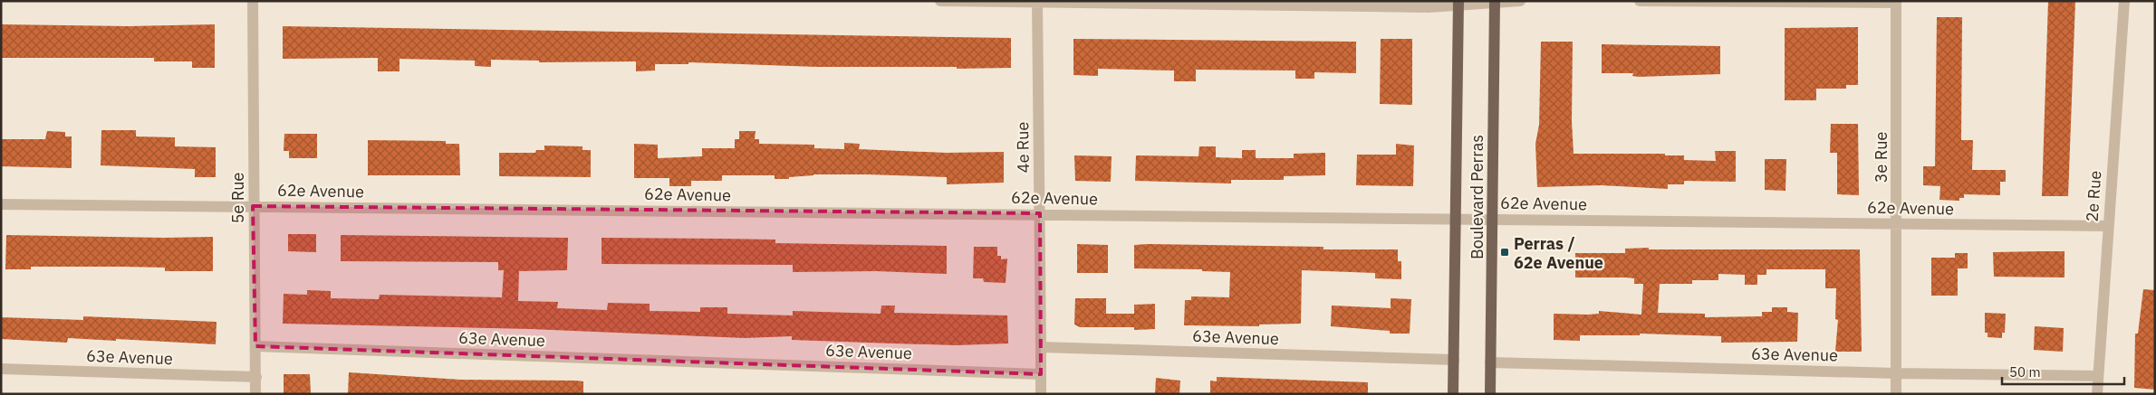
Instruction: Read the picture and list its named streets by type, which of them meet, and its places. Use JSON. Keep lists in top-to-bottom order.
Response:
{
  "streets": {
    "main road": ["Boulevard Perras"],
    "street": [
      "4e Rue",
      "3e Rue",
      "62e Avenue",
      "2e Rue",
      "5e Rue",
      "63e Avenue"
    ]
  },
  "crossings": [
    ["4e Rue", "62e Avenue"],
    ["4e Rue", "63e Avenue"],
    ["3e Rue", "62e Avenue"],
    ["3e Rue", "63e Avenue"],
    ["62e Avenue", "2e Rue"],
    ["62e Avenue", "Boulevard Perras"],
    ["62e Avenue", "5e Rue"],
    ["2e Rue", "63e Avenue"],
    ["Boulevard Perras", "63e Avenue"],
    ["5e Rue", "63e Avenue"]
  ],
  "places": {
    "transit": ["Perras / 62e Avenue"]
  },
  "scale_bar": "50 m"
}
